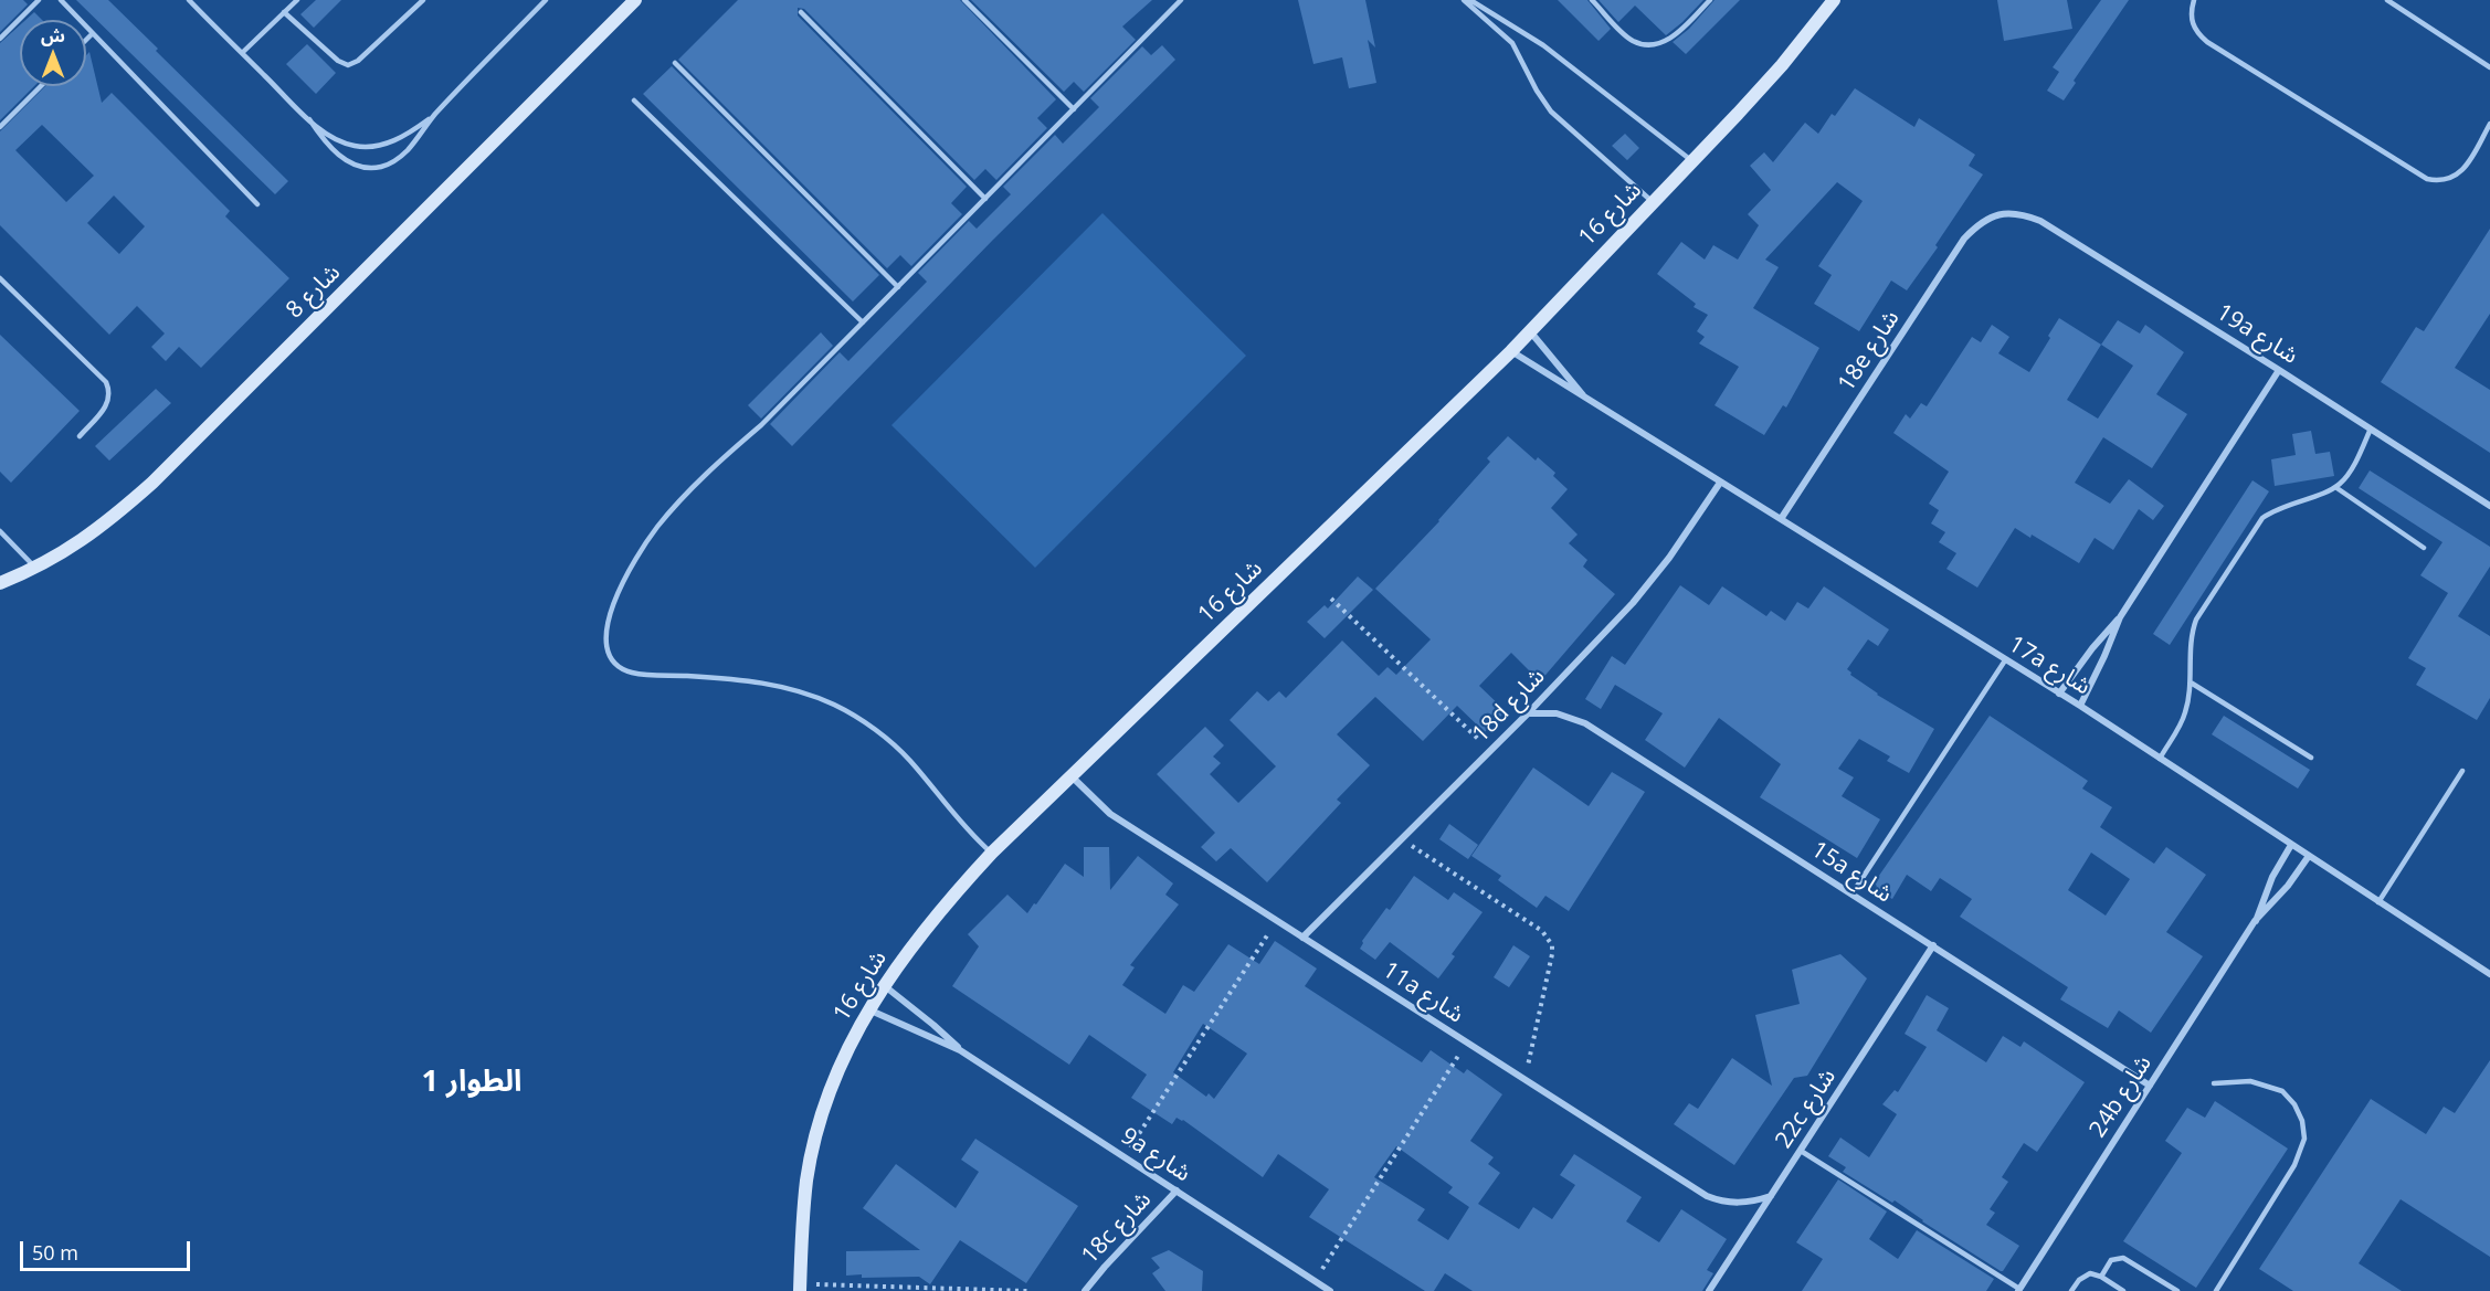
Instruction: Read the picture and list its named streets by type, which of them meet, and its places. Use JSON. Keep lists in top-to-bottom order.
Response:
{
  "streets": {
    "street": [
      "شارع 16",
      "شارع 8",
      "19a شارع",
      "18e شارع",
      "17a شارع",
      "18d شارع",
      "15a شارع",
      "11a شارع",
      "24b شارع",
      "22c شارع",
      "9a شارع",
      "18c شارع"
    ]
  },
  "crossings": [
    ["شارع 16", "17a شارع"],
    ["شارع 16", "11a شارع"],
    ["شارع 16", "9a شارع"],
    ["19a شارع", "18e شارع"],
    ["18e شارع", "17a شارع"],
    ["17a شارع", "18d شارع"],
    ["17a شارع", "24b شارع"],
    ["18d شارع", "15a شارع"],
    ["18d شارع", "11a شارع"],
    ["15a شارع", "24b شارع"],
    ["15a شارع", "22c شارع"],
    ["11a شارع", "22c شارع"],
    ["9a شارع", "18c شارع"]
  ],
  "districts": ["الطوار 1"],
  "scale_bar": "50 m",
  "north": "top"
}
